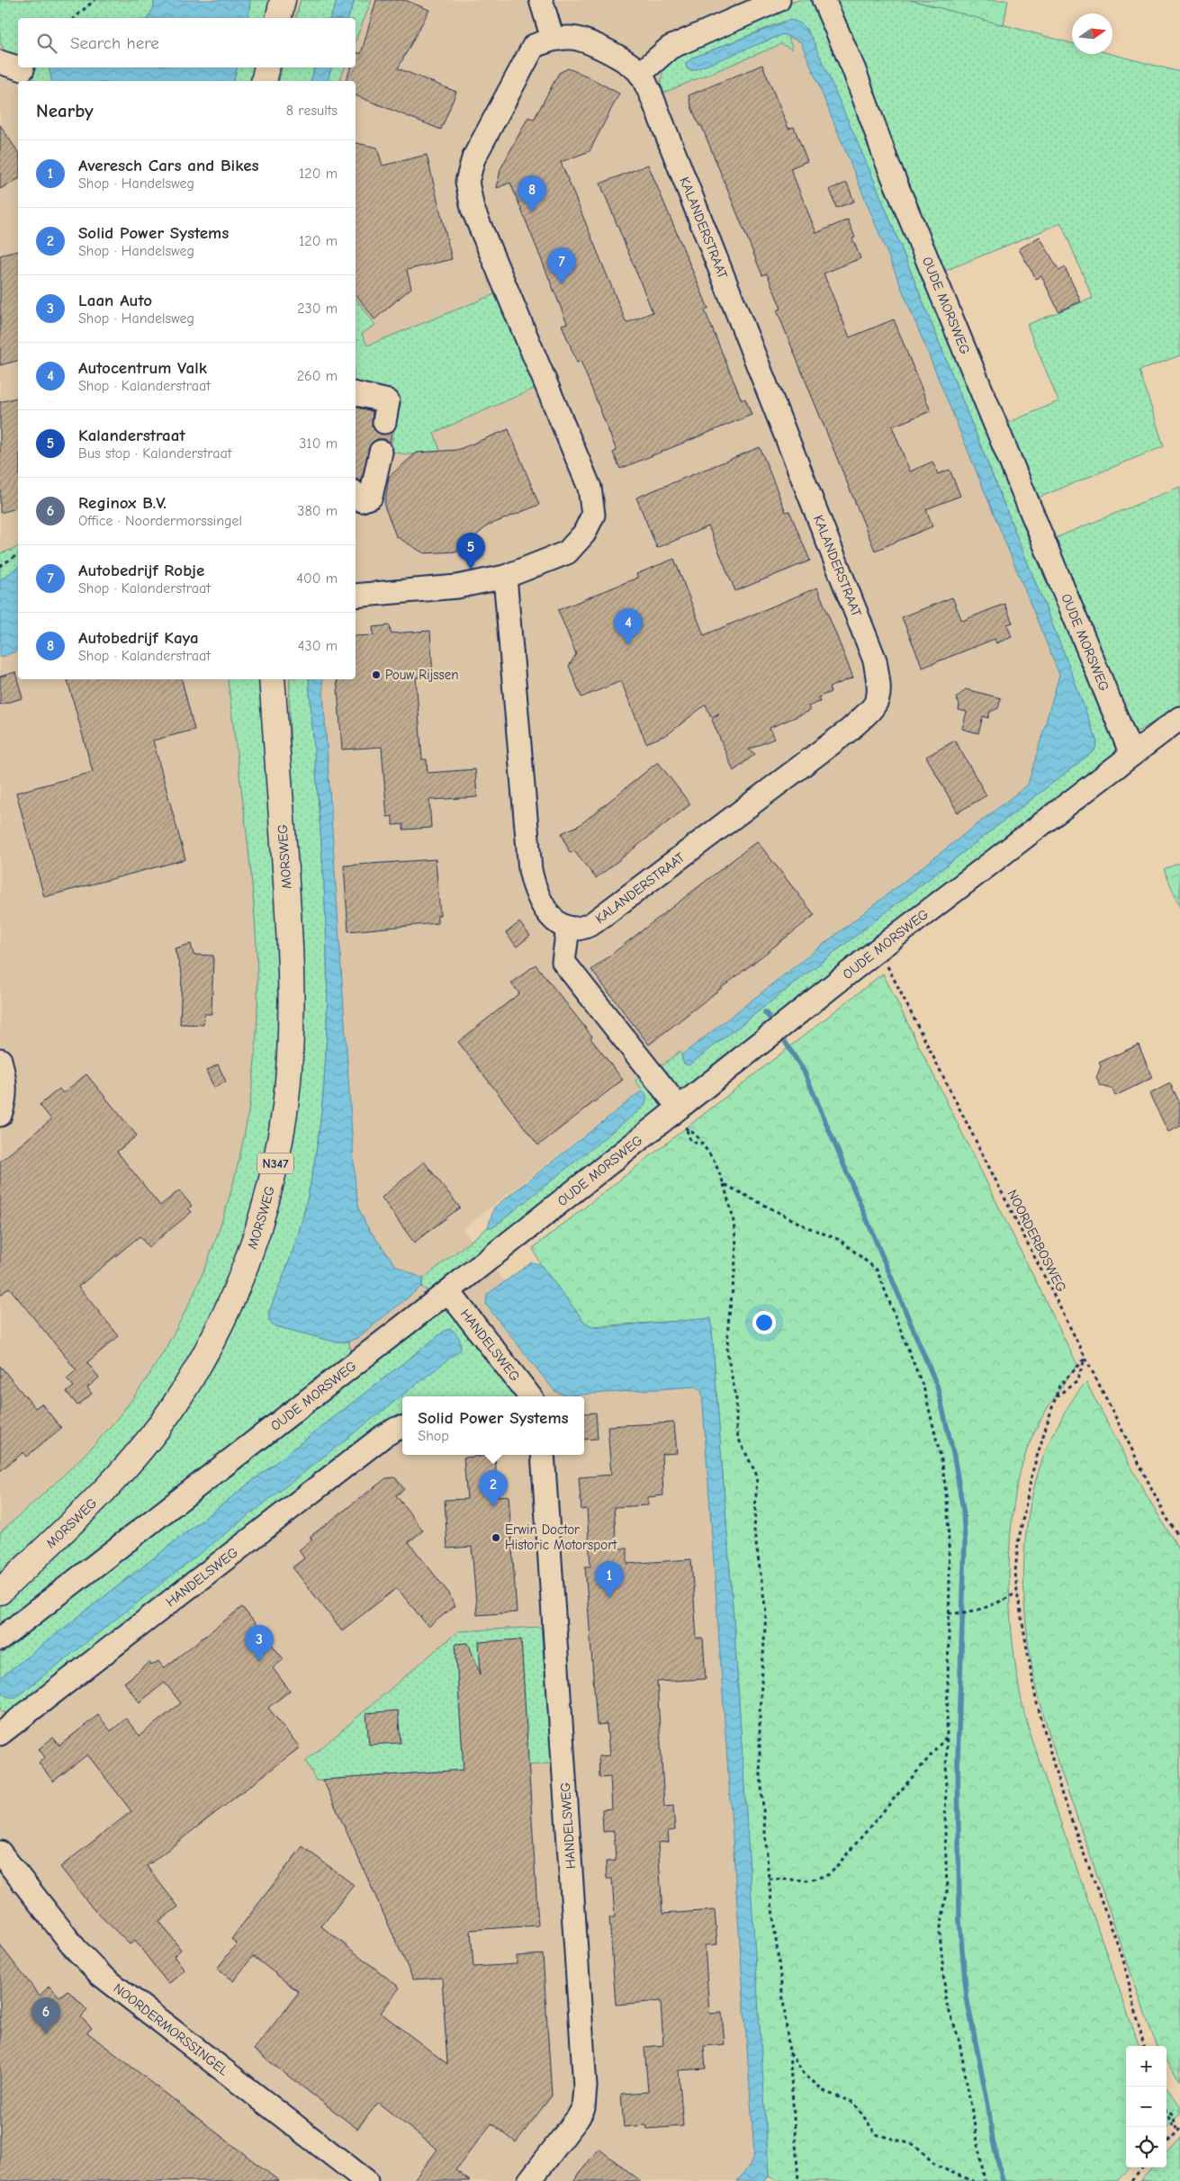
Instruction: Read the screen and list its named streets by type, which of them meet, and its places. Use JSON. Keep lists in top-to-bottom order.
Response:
{
  "streets": {
    "main road": ["MORSWEG", "N347"],
    "street": [
      "KALANDERSTRAAT",
      "OUDE MORSWEG",
      "HANDELSWEG",
      "NOORDERMORSSINGEL"
    ],
    "path": ["NOORDERBOSWEG"]
  },
  "crossings": [
    ["OUDE MORSWEG", "NOORDERBOSWEG"],
    ["OUDE MORSWEG", "HANDELSWEG"]
  ],
  "places": ["Pouw Rijssen", "Erwin Doctor Historic Motorsport"],
  "north": "right",
  "page": {
    "search": "Search here",
    "heading": ["Nearby", "8 results"],
    "list": [
      {
        "mark": "1",
        "name": "Averesch Cars and Bikes",
        "note": "Shop · Handelsweg",
        "value": "120 m"
      },
      {
        "mark": "2",
        "name": "Solid Power Systems",
        "note": "Shop · Handelsweg",
        "value": "120 m"
      },
      {
        "mark": "3",
        "name": "Laan Auto",
        "note": "Shop · Handelsweg",
        "value": "230 m"
      },
      {
        "mark": "4",
        "name": "Autocentrum Valk",
        "note": "Shop · Kalanderstraat",
        "value": "260 m"
      },
      {
        "mark": "5",
        "name": "Kalanderstraat",
        "note": "Bus stop · Kalanderstraat",
        "value": "310 m"
      },
      {
        "mark": "6",
        "name": "Reginox B.V.",
        "note": "Office · Noordermorssingel",
        "value": "380 m"
      },
      {
        "mark": "7",
        "name": "Autobedrijf Robje",
        "note": "Shop · Kalanderstraat",
        "value": "400 m"
      },
      {
        "mark": "8",
        "name": "Autobedrijf Kaya",
        "note": "Shop · Kalanderstraat",
        "value": "430 m"
      }
    ],
    "pins": [
      "8",
      "7",
      "5",
      "4",
      "2",
      "1",
      "3",
      "6"
    ],
    "popup": ["Solid Power Systems", "Shop"],
    "map_buttons": ["+", "−"]
  }
}
